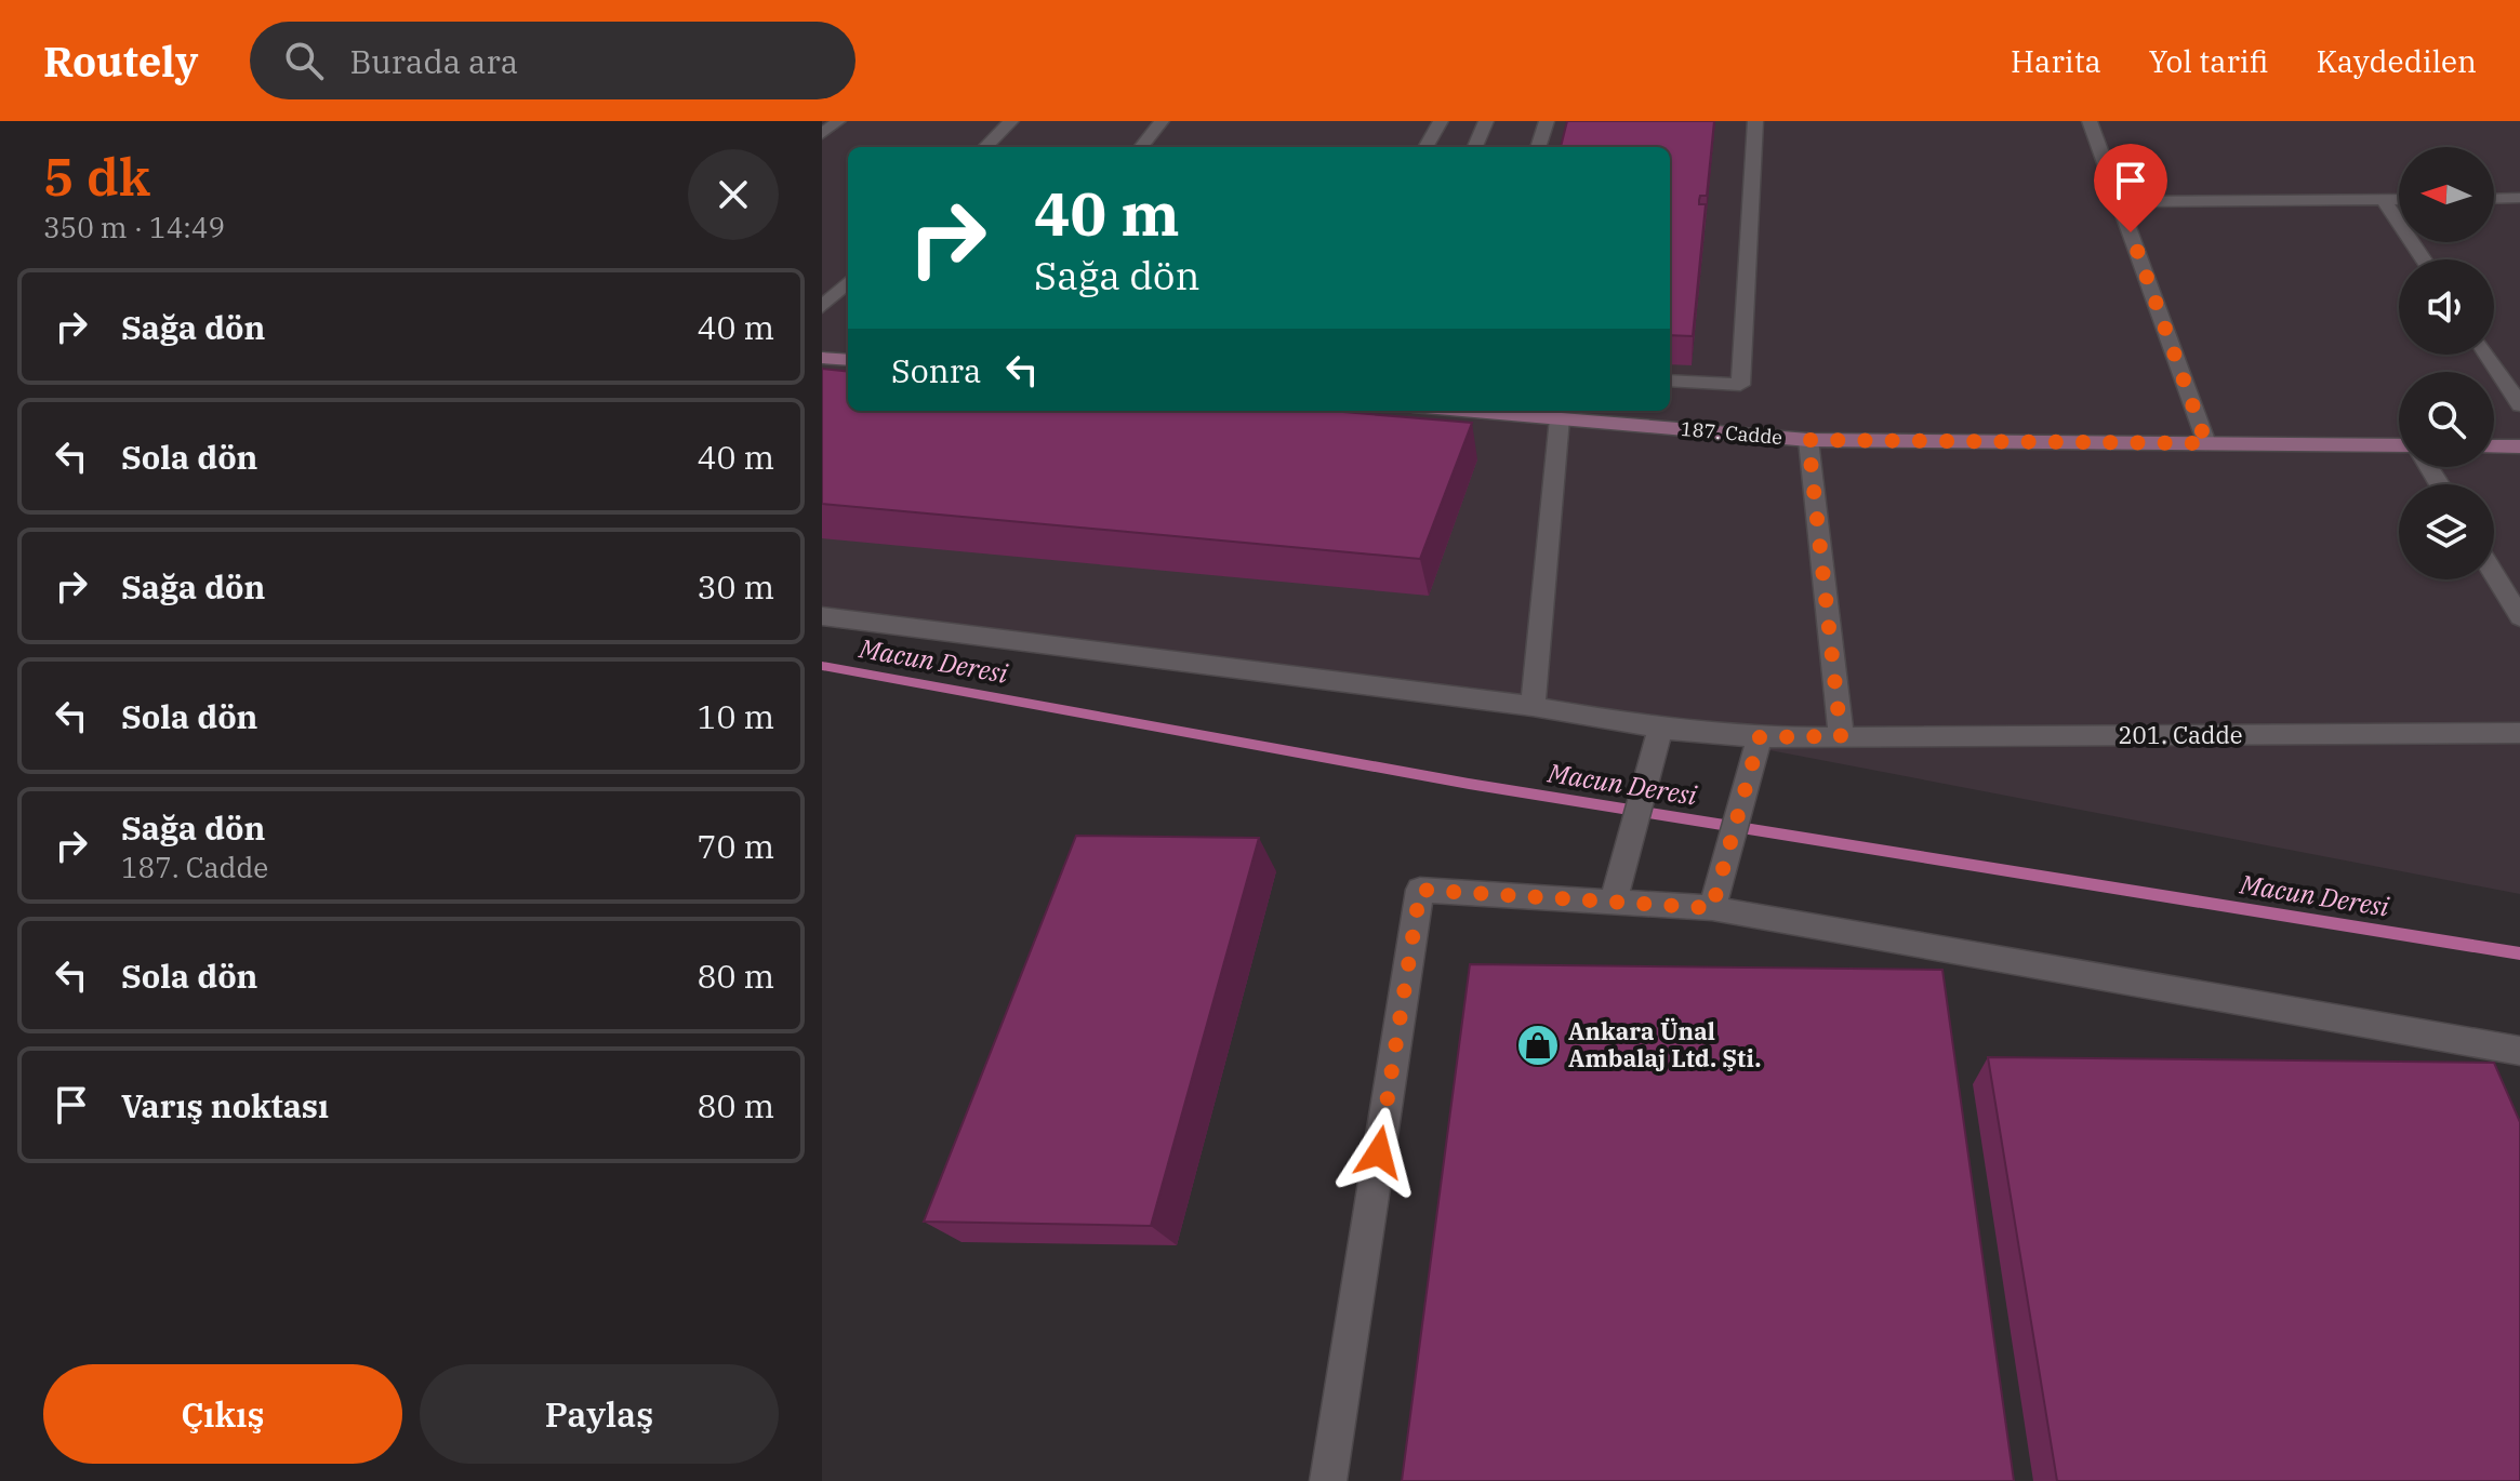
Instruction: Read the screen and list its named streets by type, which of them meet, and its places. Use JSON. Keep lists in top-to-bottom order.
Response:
{
  "streets": {
    "main road": ["187. Cadde"],
    "street": ["201. Cadde"]
  },
  "water": ["Macun Deresi"],
  "places": {
    "shop": ["Ankara Ünal Ambalaj Ltd. Şti."]
  },
  "north": "left",
  "page": {
    "header": "Routely",
    "search": "Burada ara",
    "nav": ["Harita", "Yol tarifi", "Kaydedilen"],
    "heading": ["5 dk", "350 m · 14:49"],
    "turn": ["40 m", "Sağa dön"],
    "list": [
      {
        "name": "Sağa dön",
        "value": "40 m"
      },
      {
        "name": "Sola dön",
        "value": "40 m"
      },
      {
        "name": "Sağa dön",
        "value": "30 m"
      },
      {
        "name": "Sola dön",
        "value": "10 m"
      },
      {
        "name": "Sağa dön",
        "note": "187. Cadde",
        "value": "70 m"
      },
      {
        "name": "Sola dön",
        "value": "80 m"
      },
      {
        "name": "Varış noktası",
        "value": "80 m"
      }
    ],
    "then": "Sonra",
    "buttons": ["Çıkış", "Paylaş"]
  }
}
